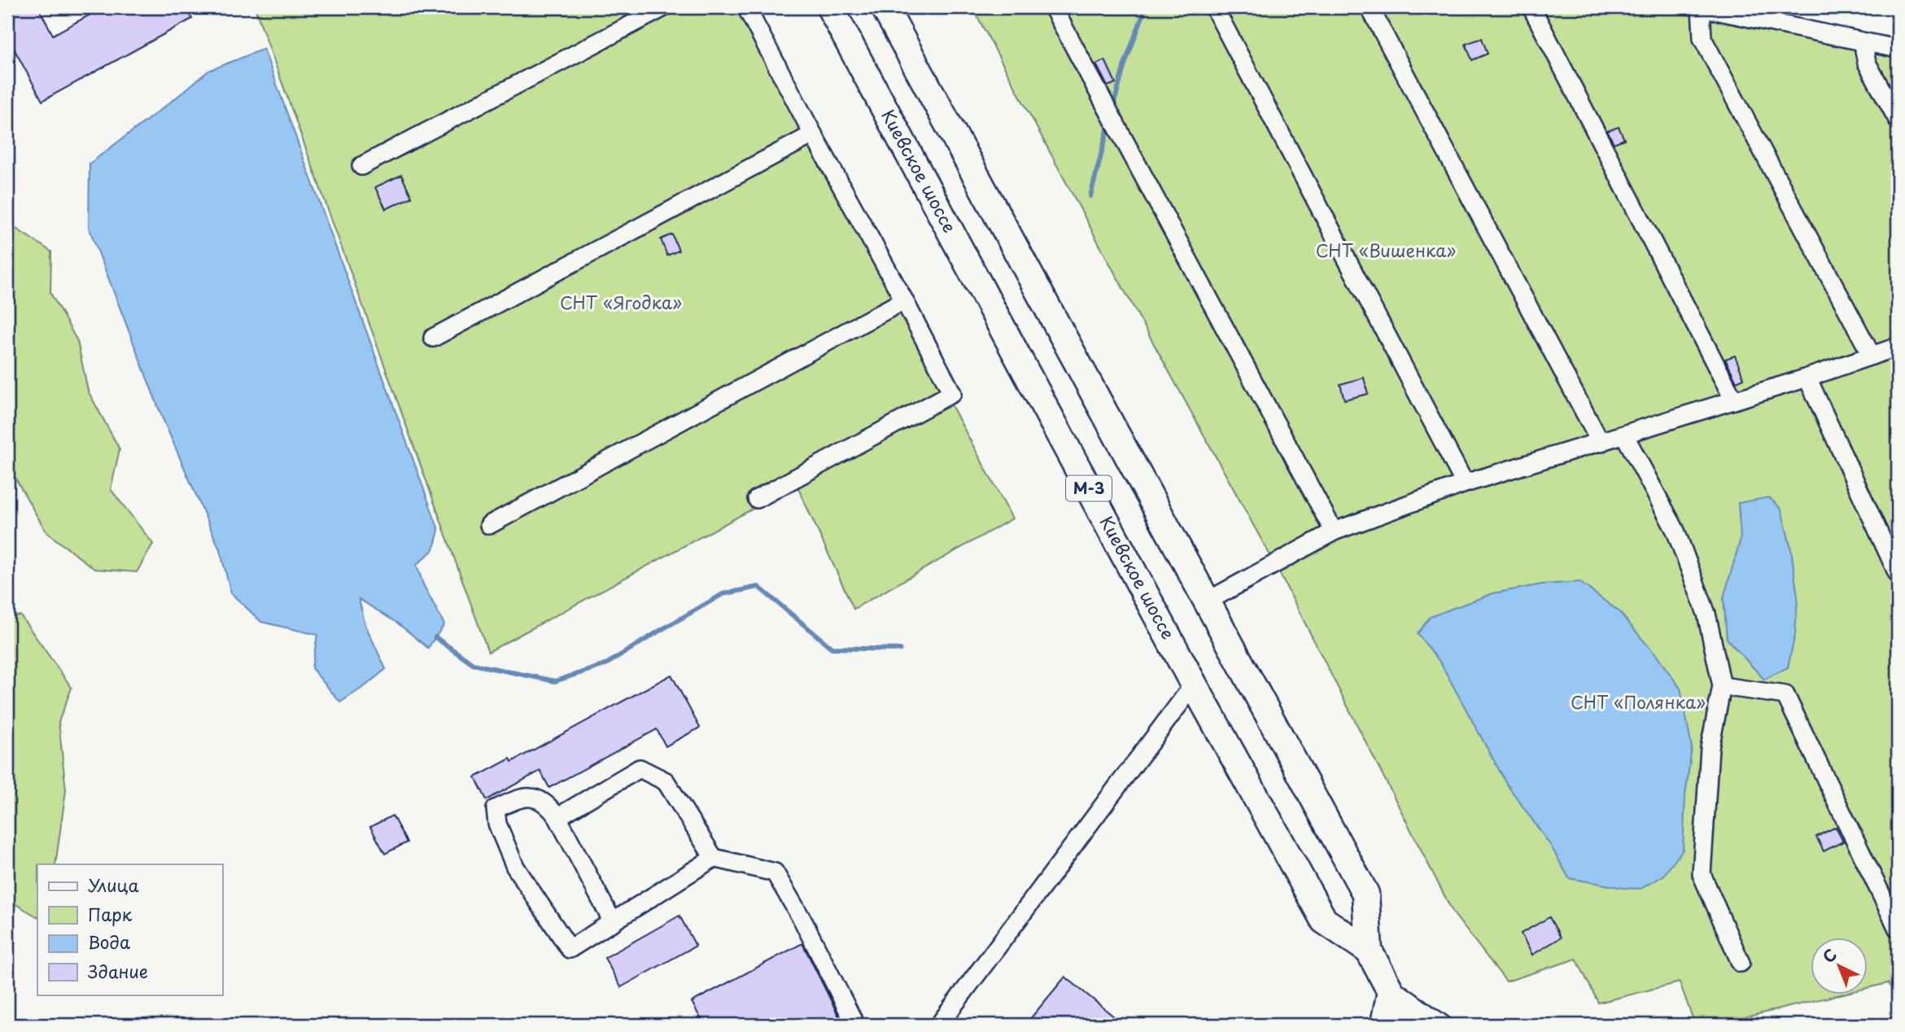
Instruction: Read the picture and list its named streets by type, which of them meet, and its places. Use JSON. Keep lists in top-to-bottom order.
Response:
{
  "streets": {
    "highway": ["Киевское шоссе", "М-3"]
  },
  "parks": ["СНТ «Вишенка»", "СНТ «Ягодка»", "СНТ «Полянка»"],
  "legend": [
    "Улица",
    "Парк",
    "Вода",
    "Здание"
  ],
  "north": "top left"
}
